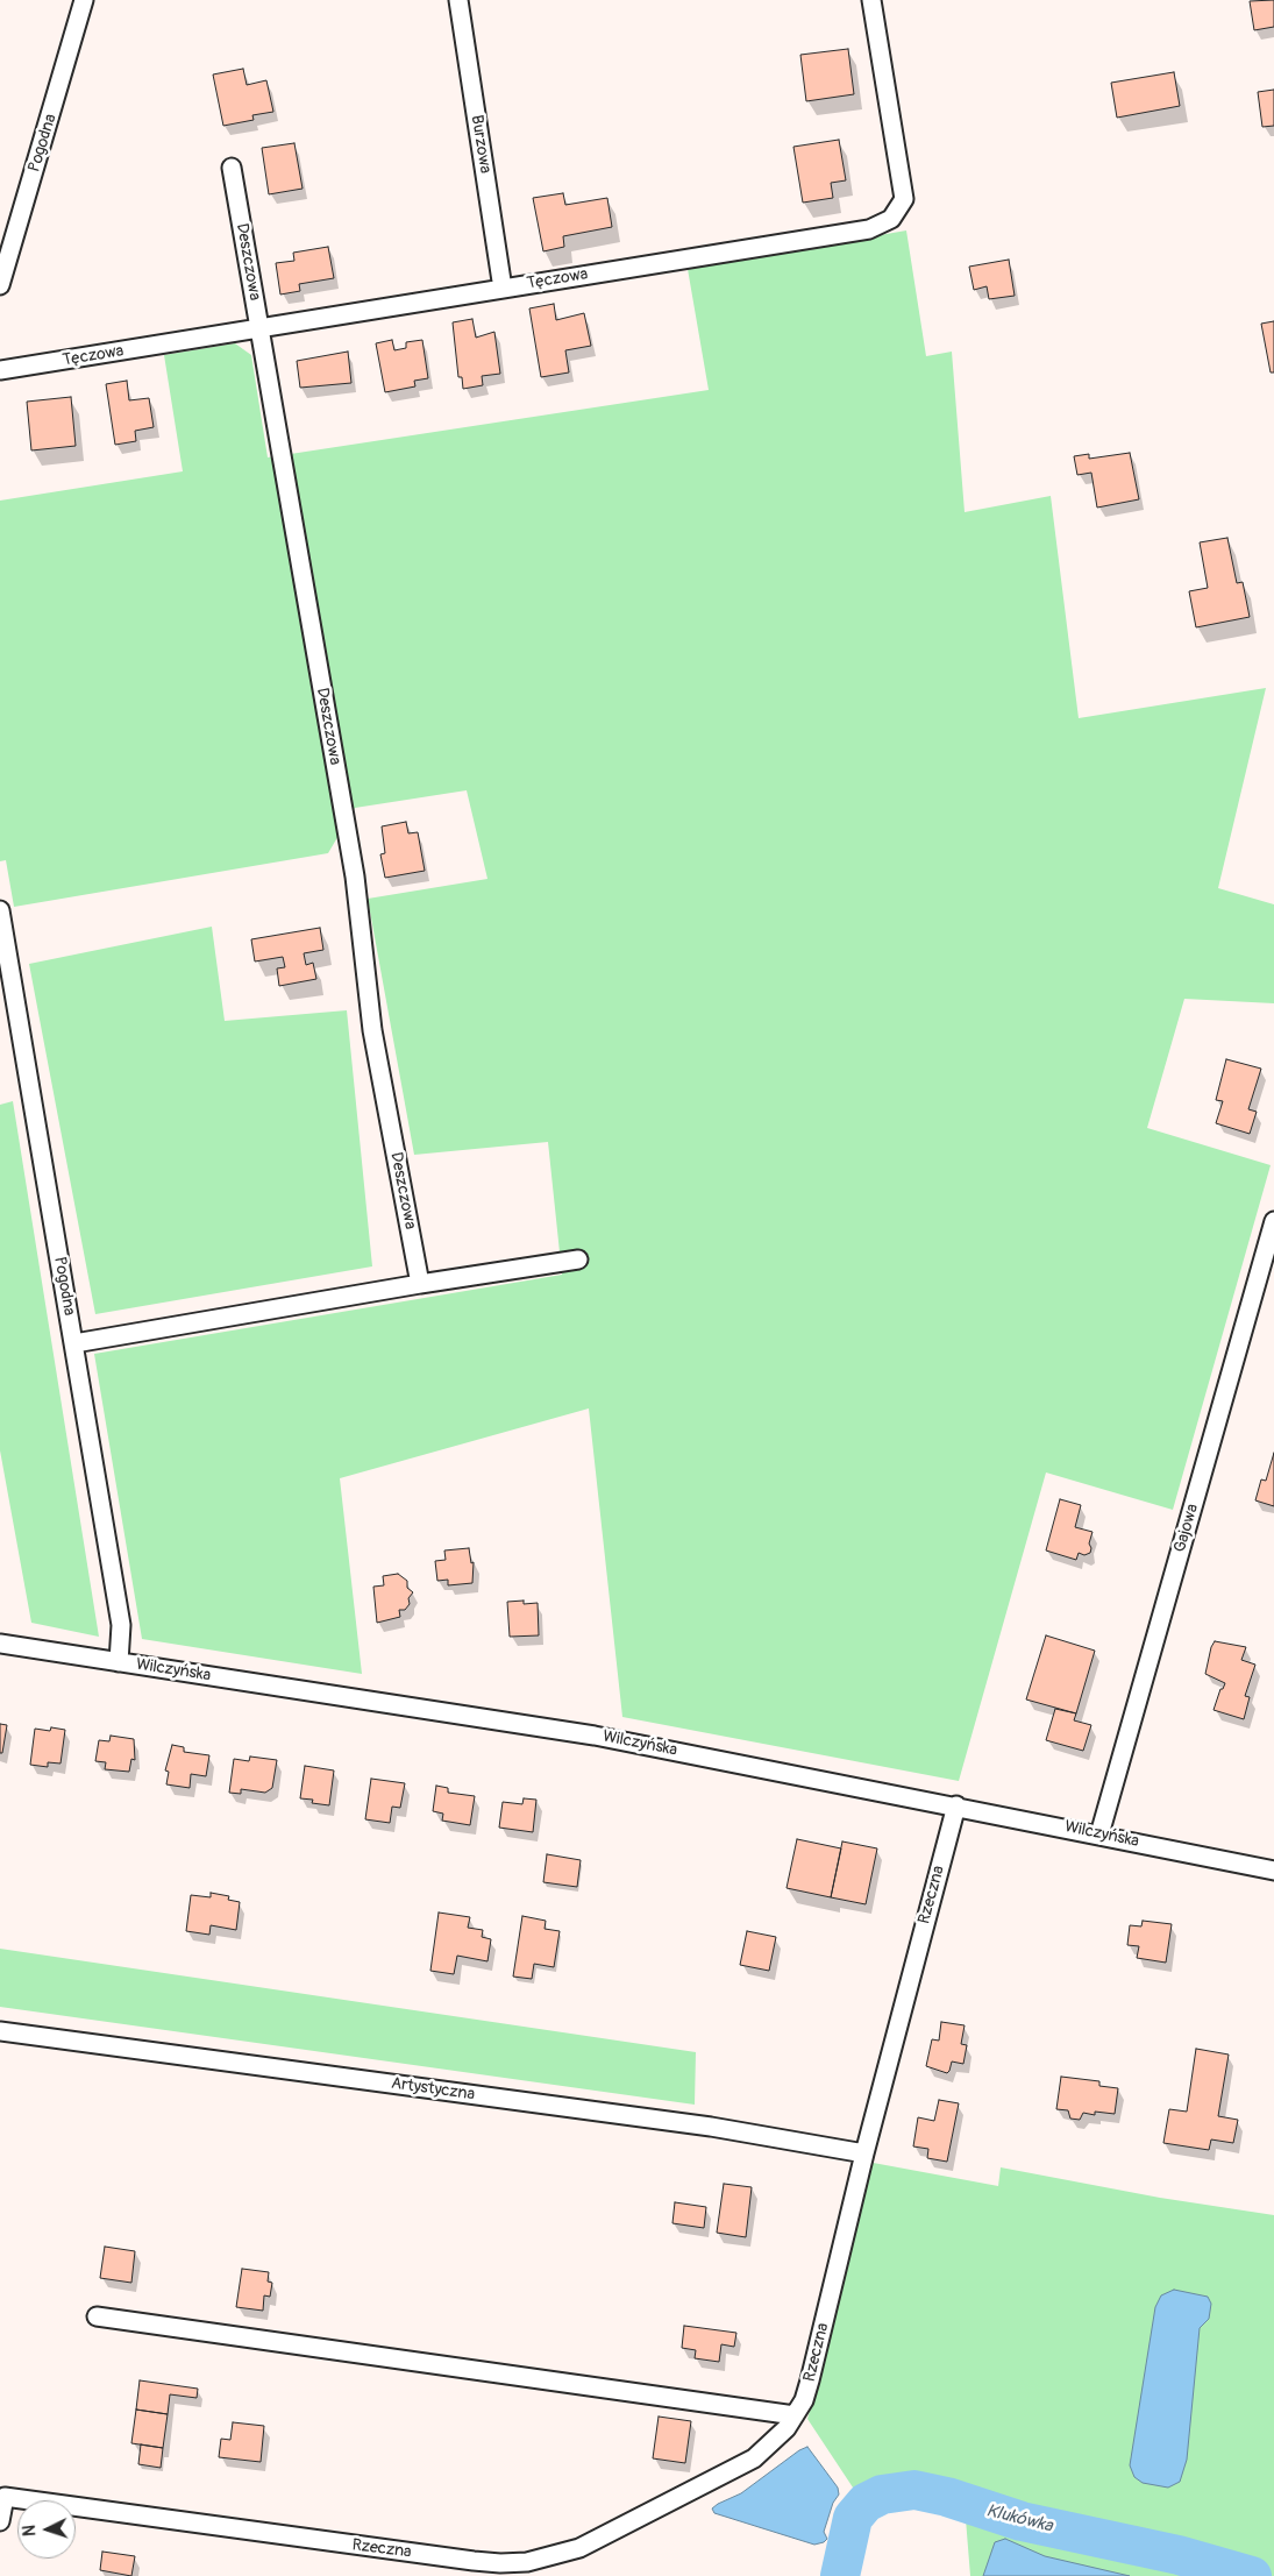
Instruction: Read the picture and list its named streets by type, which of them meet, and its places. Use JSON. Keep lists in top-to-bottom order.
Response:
{
  "streets": {
    "street": [
      "Pogodna",
      "Burzowa",
      "Deszczowa",
      "Tęczowa",
      "Gajowa",
      "Wilczyńska",
      "Rzeczna",
      "Artystyczna"
    ]
  },
  "crossings": [
    ["Pogodna", "Wilczyńska"],
    ["Burzowa", "Tęczowa"],
    ["Deszczowa", "Tęczowa"],
    ["Gajowa", "Wilczyńska"],
    ["Wilczyńska", "Rzeczna"],
    ["Rzeczna", "Artystyczna"]
  ],
  "water": ["Klukówka"],
  "north": "left"
}
